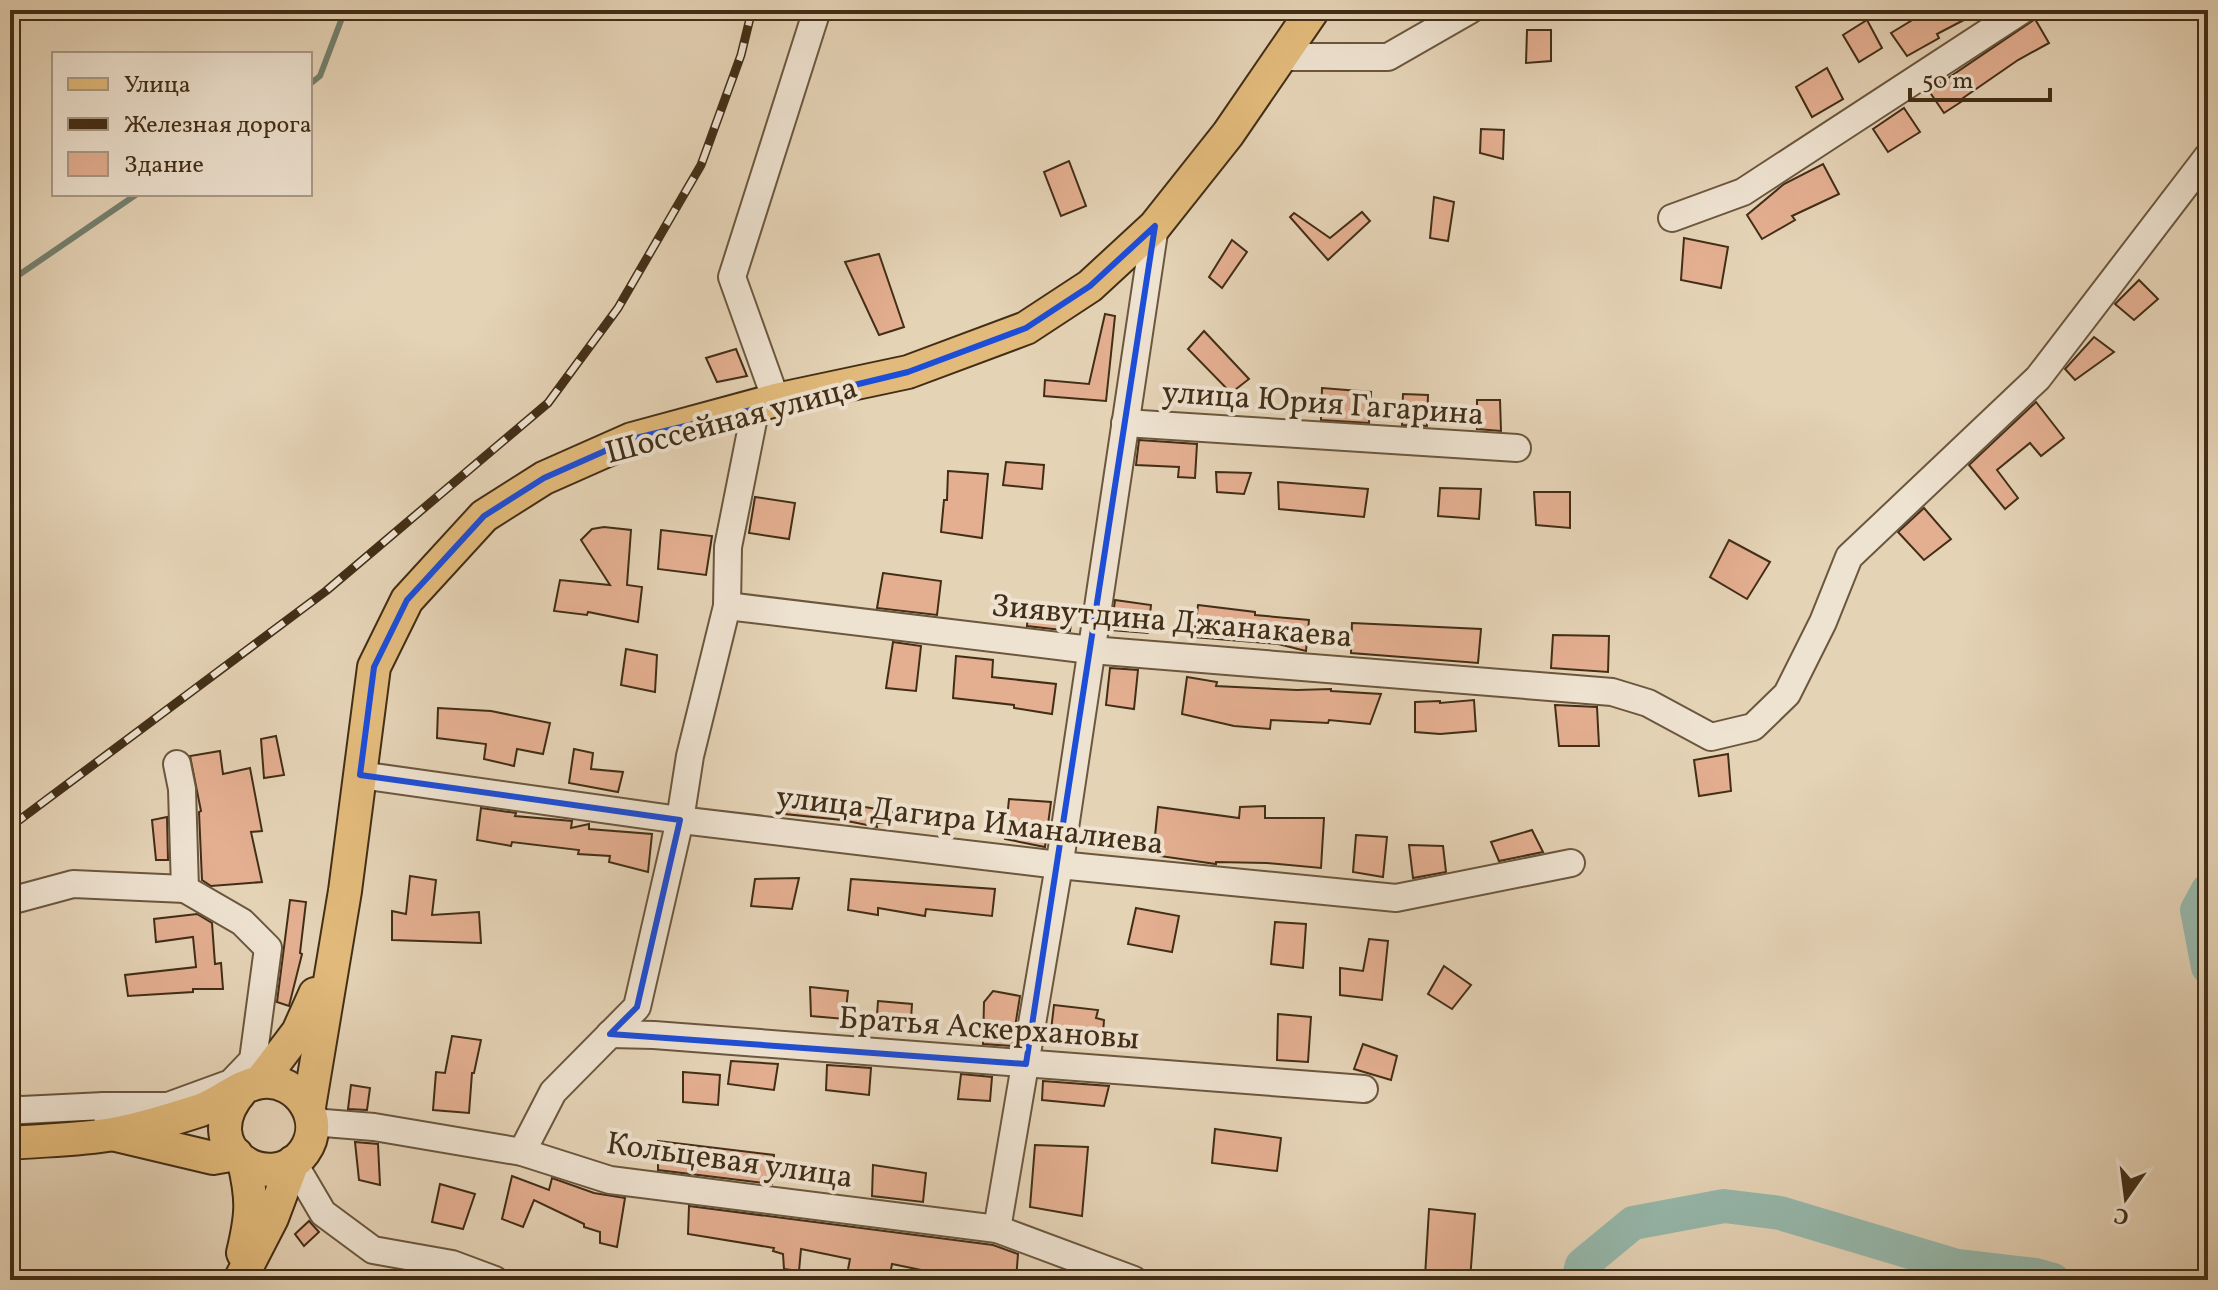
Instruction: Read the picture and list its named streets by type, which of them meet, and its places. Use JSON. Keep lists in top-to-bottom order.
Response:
{
  "streets": {
    "main road": ["Шоссейная улица"],
    "street": [
      "улица Юрия Гагарина",
      "Зиявутдина Джанакаева",
      "улица Дагира Иманалиева",
      "Братья Аскерхановы",
      "Кольцевая улица"
    ]
  },
  "crossings": [
    ["Шоссейная улица", "улица Дагира Иманалиева"]
  ],
  "legend": ["Улица", "Железная дорога", "Здание"],
  "scale_bar": "50 m",
  "north": "bottom"
}
